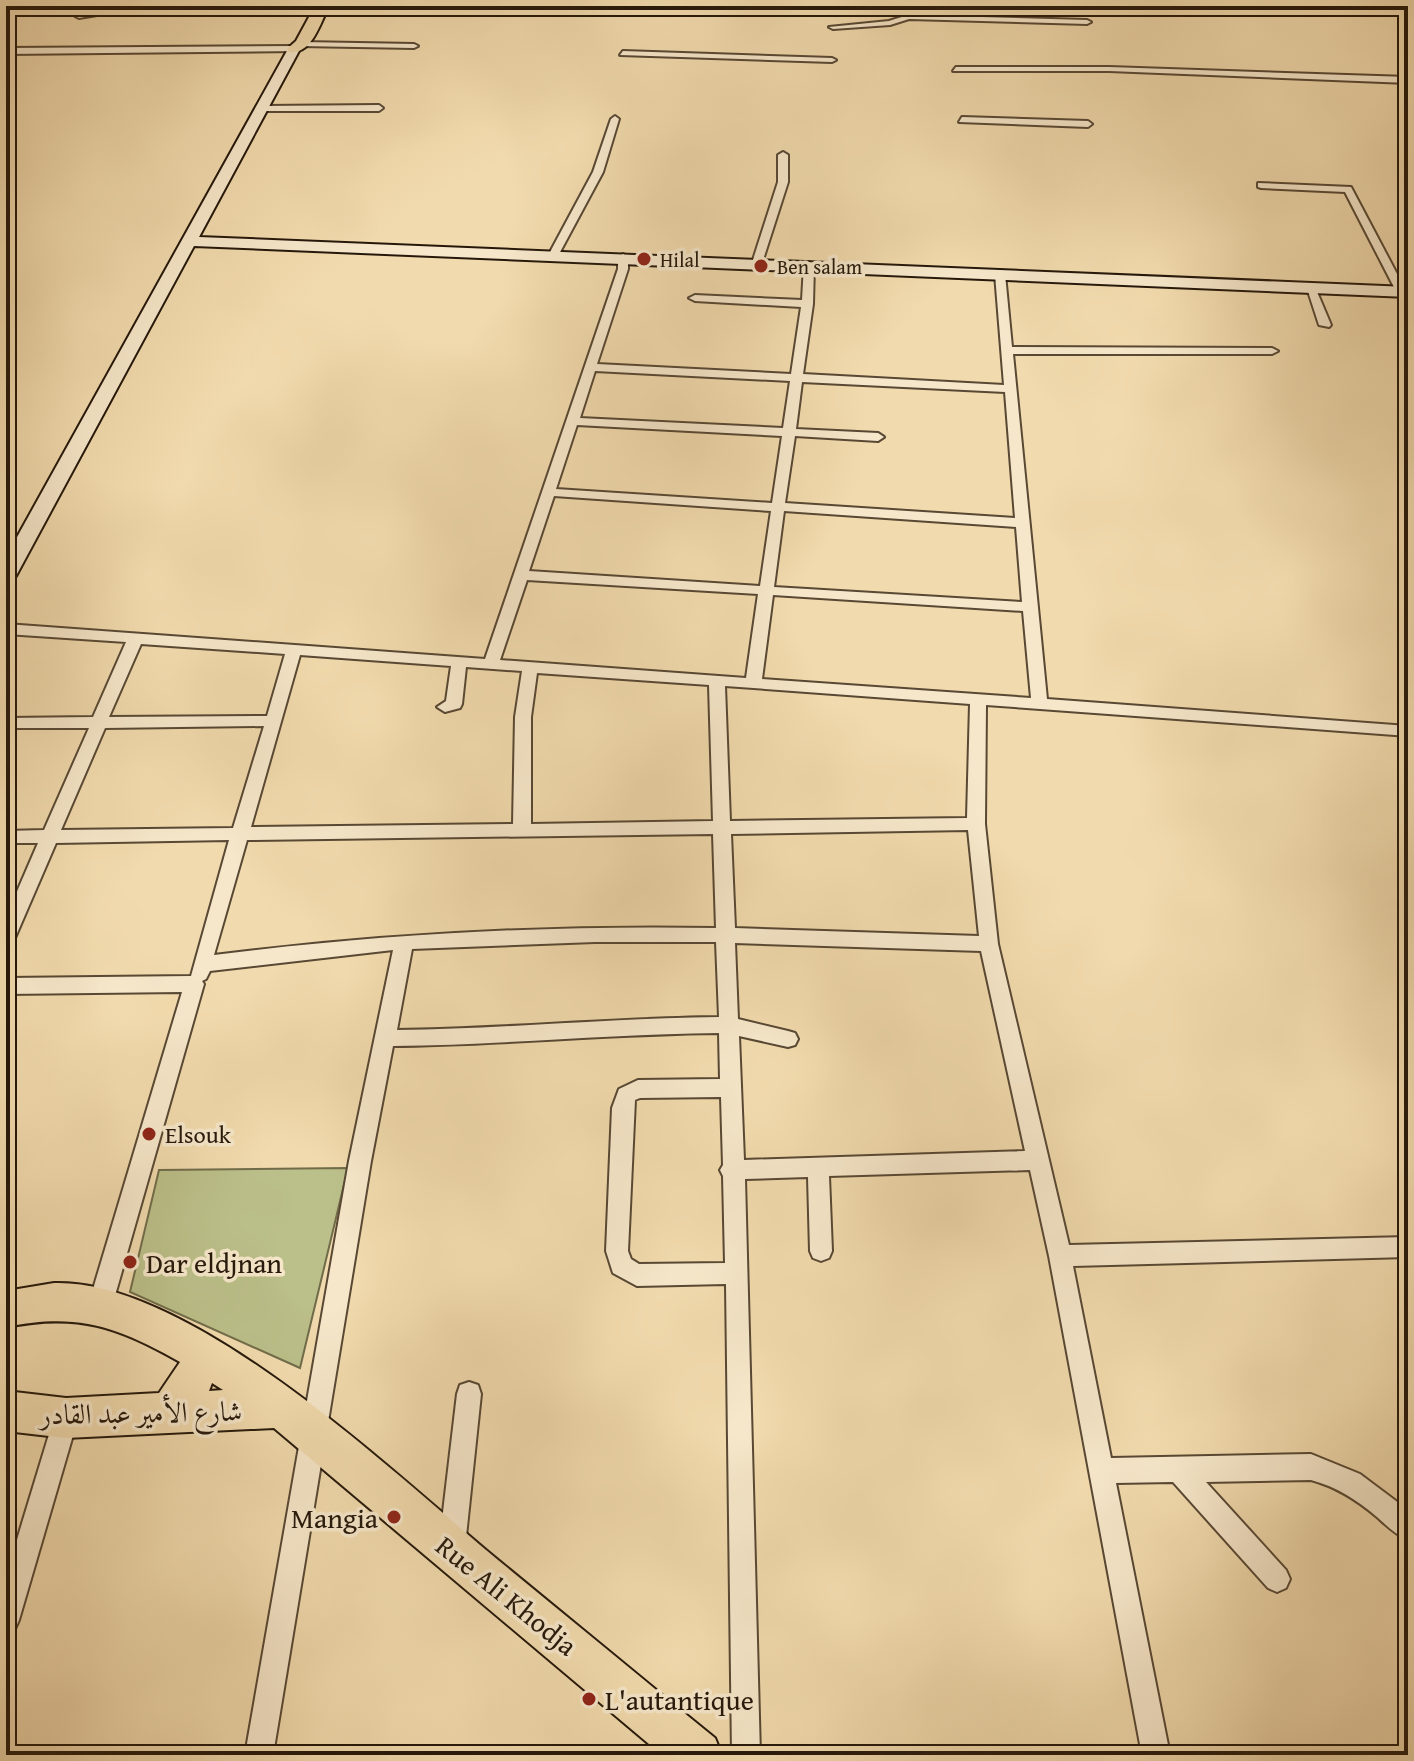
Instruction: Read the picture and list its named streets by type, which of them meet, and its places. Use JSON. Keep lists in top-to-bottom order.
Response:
{
  "streets": {
    "main road": ["شارع الأمير عبد القادر", "Rue Ali Khodja"]
  },
  "crossings": [
    ["شارع الأمير عبد القادر", "Rue Ali Khodja"]
  ],
  "places": [
    "Hilal",
    "Ben salam",
    "Elsouk",
    "Dar eldjnan",
    "Mangia",
    "L'autantique"
  ]
}
